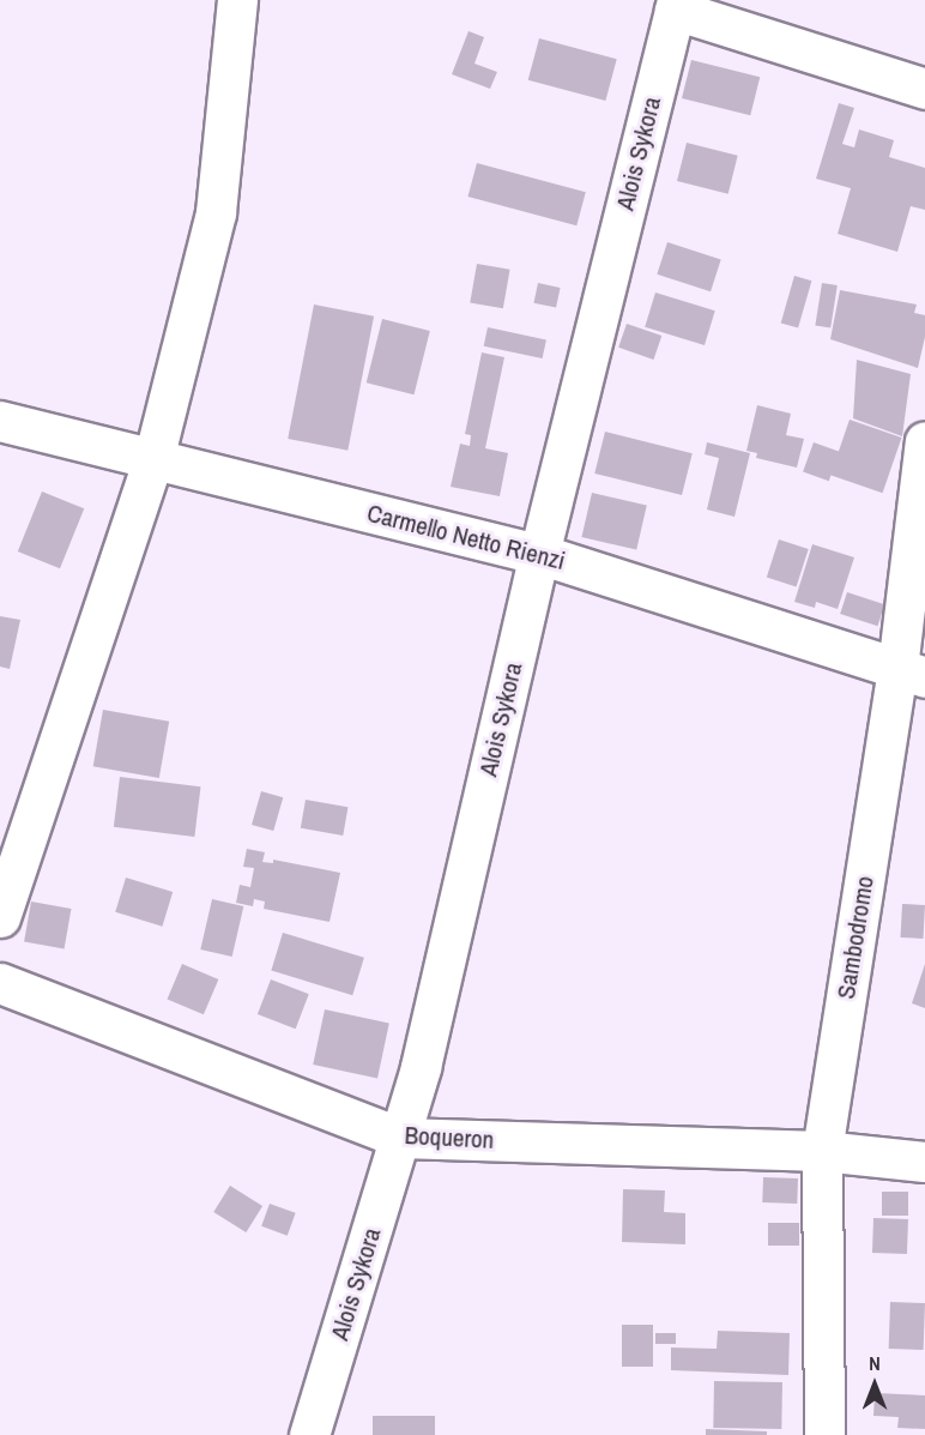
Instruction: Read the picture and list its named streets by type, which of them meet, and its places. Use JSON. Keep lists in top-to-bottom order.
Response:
{
  "streets": {
    "street": [
      "Alois Sykora",
      "Carmello Netto Rienzi",
      "Sambodromo",
      "Boqueron"
    ]
  },
  "crossings": [
    ["Alois Sykora", "Carmello Netto Rienzi"],
    ["Alois Sykora", "Boqueron"],
    ["Carmello Netto Rienzi", "Sambodromo"],
    ["Sambodromo", "Boqueron"]
  ],
  "north": "top"
}
